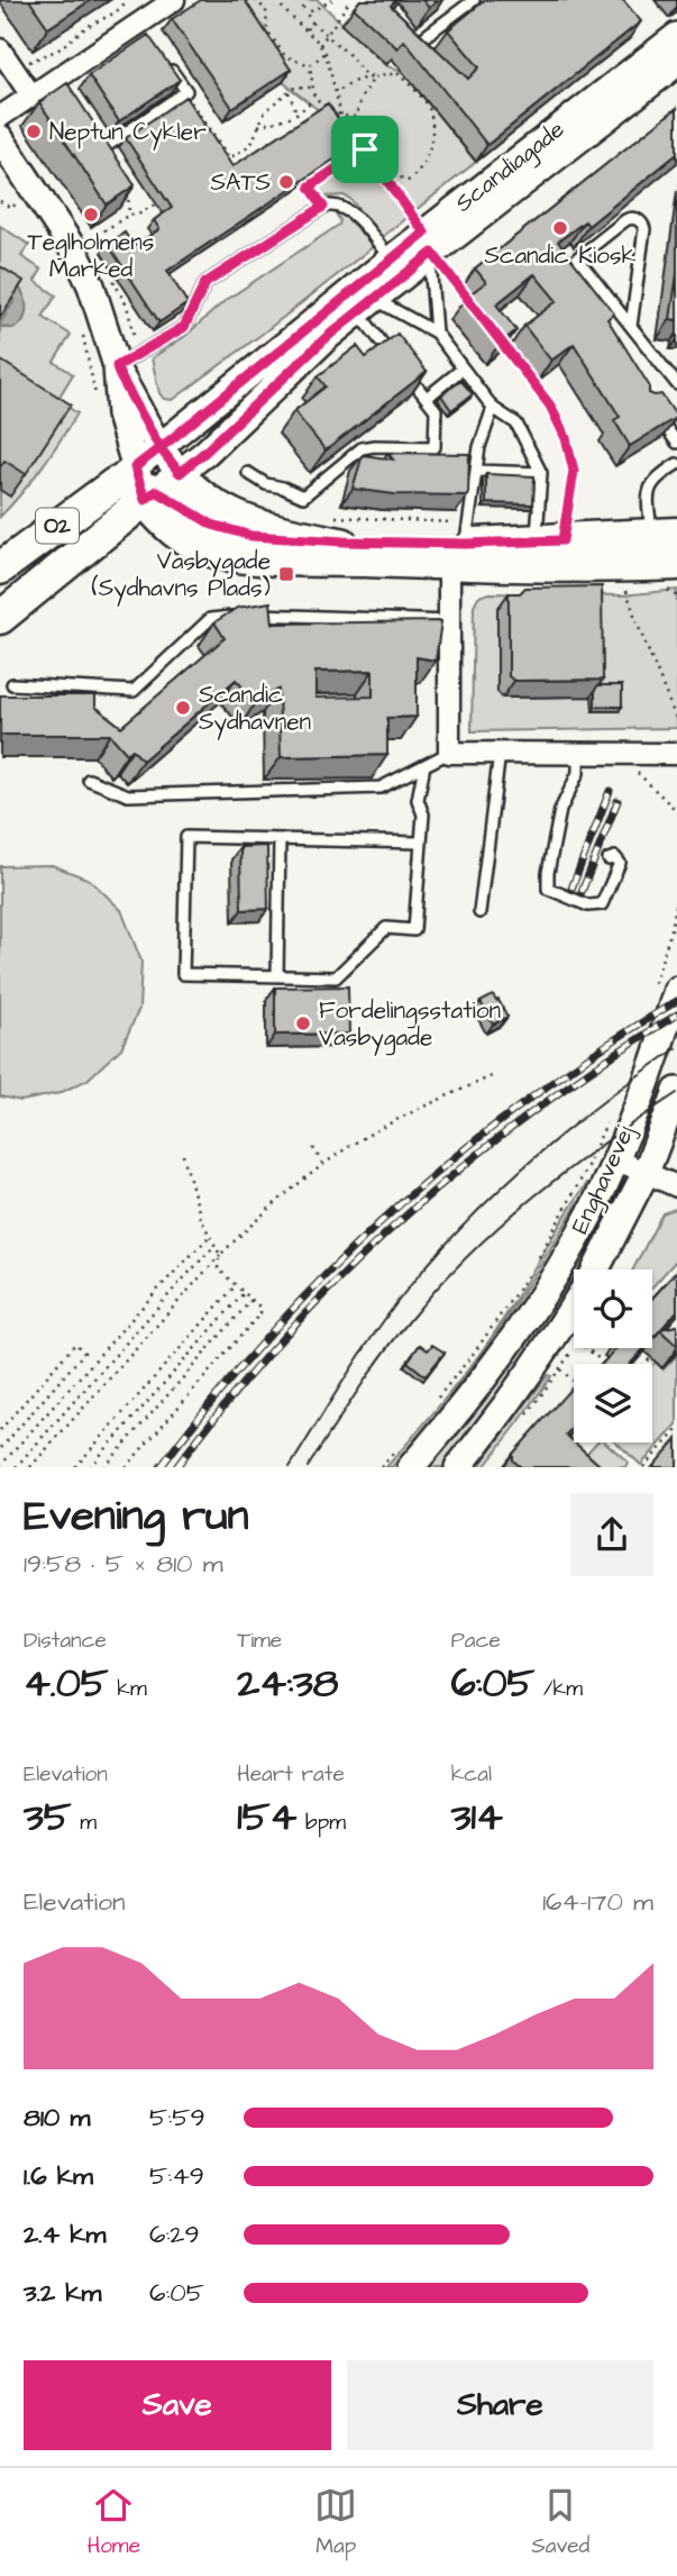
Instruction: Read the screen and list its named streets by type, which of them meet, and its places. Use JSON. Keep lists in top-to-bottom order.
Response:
{
  "streets": {
    "main road": ["O2"],
    "street": ["Scandiagade", "Enghavevej"]
  },
  "crossings": [
    ["Scandiagade", "O2"]
  ],
  "places": {
    "other": [
      "Neptun Cykler",
      "SATS",
      "Teglholmens Marked",
      "Scandic Kiosk",
      "Scandic Sydhavnen",
      "Fordelingsstation Vasbygade"
    ],
    "transit": ["Vasbygade (Sydhavns Plads)"]
  },
  "page": {
    "heading": ["Evening run", "19:58 · 5 × 810 m"],
    "stats": [
      ["Distance", "4.05 km"],
      ["Time", "24:38"],
      ["Pace", "6:05 /km"],
      ["Elevation", "35 m"],
      ["Heart rate", "154 bpm"],
      ["kcal", "314"]
    ],
    "chart": ["Elevation", "164–170 m"],
    "list": [
      {
        "name": "810 m",
        "note": "5:59"
      },
      {
        "name": "1.6 km",
        "note": "5:49"
      },
      {
        "name": "2.4 km",
        "note": "6:29"
      },
      {
        "name": "3.2 km",
        "note": "6:05"
      }
    ],
    "buttons": ["Save", "Share"],
    "tabs": ["Home", "Map", "Saved"]
  }
}
